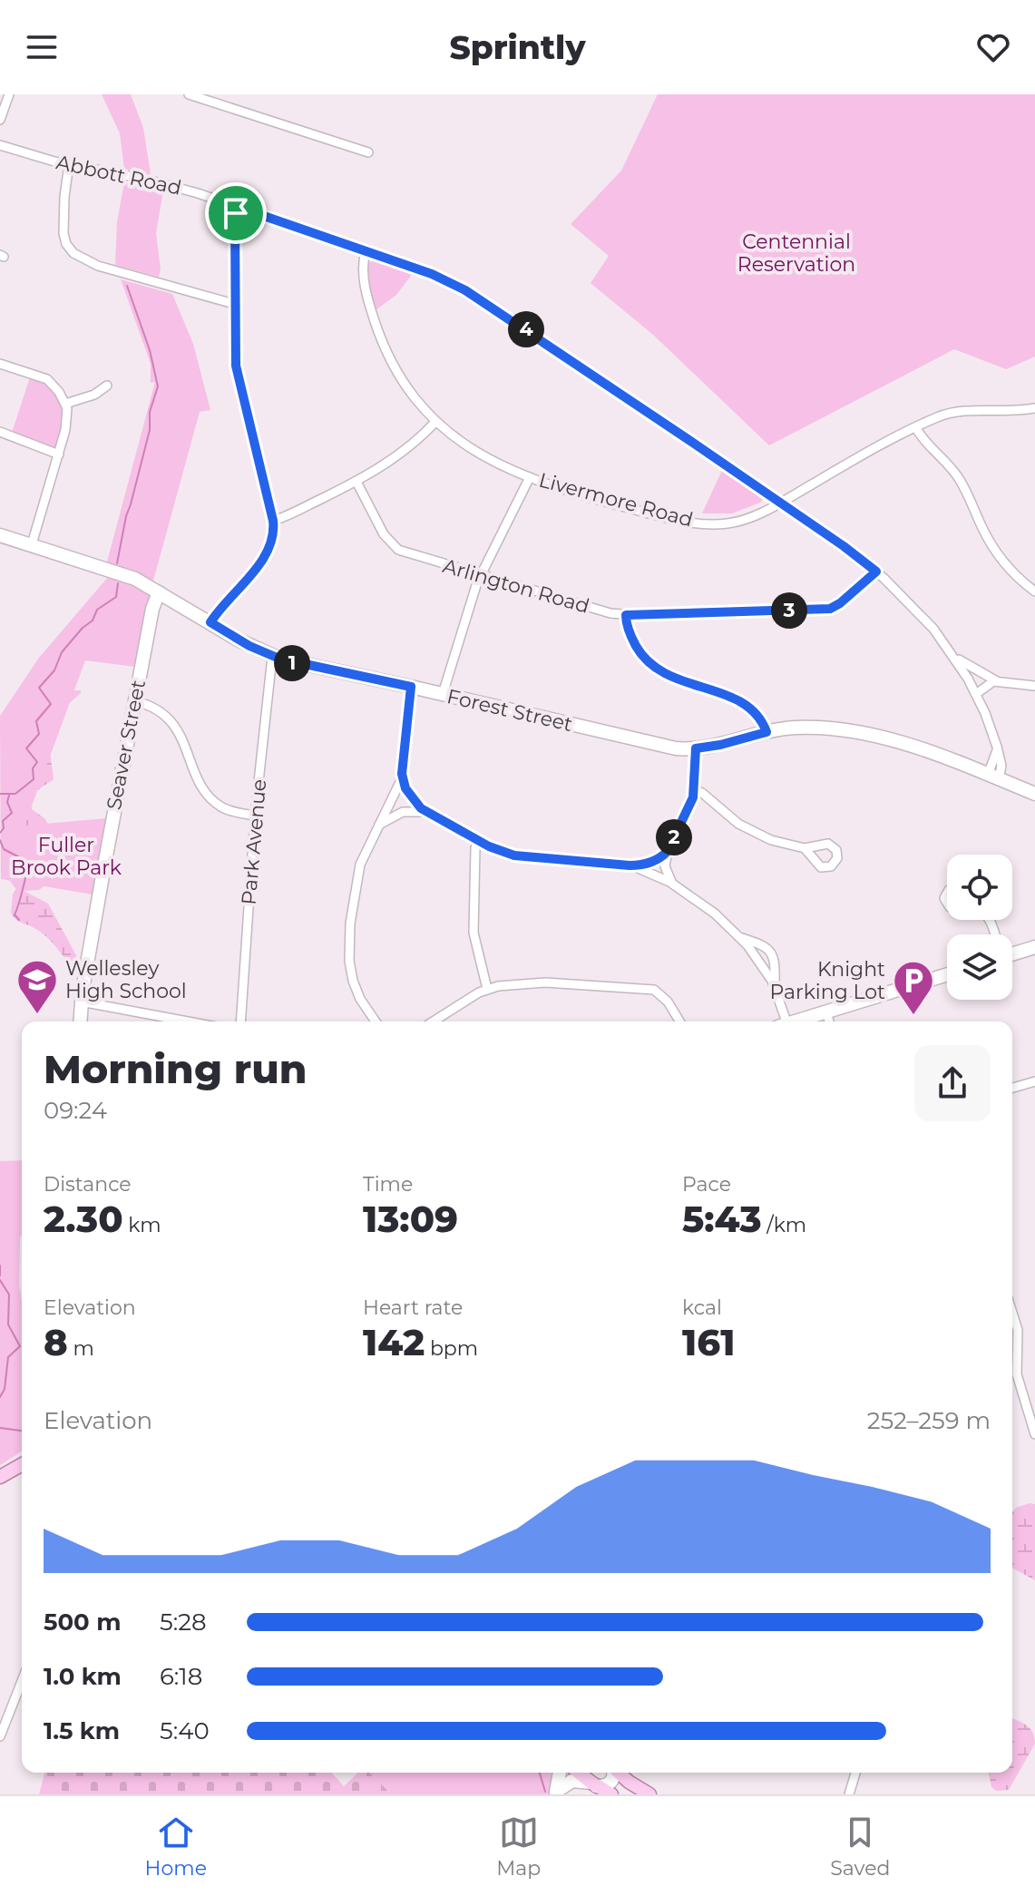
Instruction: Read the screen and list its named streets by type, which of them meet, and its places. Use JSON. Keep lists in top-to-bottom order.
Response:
{
  "streets": {
    "street": [
      "Abbott Road",
      "Livermore Road",
      "Arlington Road",
      "Forest Street",
      "Seaver Street",
      "Park Avenue"
    ]
  },
  "crossings": [
    ["Abbott Road", "Livermore Road"],
    ["Abbott Road", "Arlington Road"],
    ["Abbott Road", "Forest Street"],
    ["Forest Street", "Seaver Street"],
    ["Forest Street", "Park Avenue"]
  ],
  "parks": ["Centennial Reservation", "Fuller Brook Park"],
  "places": {
    "school or university": ["Wellesley High School"],
    "parking": ["Knight Parking Lot"]
  },
  "page": {
    "header": "Sprintly",
    "pins": [
      "4",
      "3",
      "1",
      "2"
    ],
    "heading": ["Morning run", "09:24"],
    "stats": [
      ["Distance", "2.30 km"],
      ["Time", "13:09"],
      ["Pace", "5:43 /km"],
      ["Elevation", "8 m"],
      ["Heart rate", "142 bpm"],
      ["kcal", "161"]
    ],
    "chart": ["Elevation", "252–259 m"],
    "list": [
      {
        "name": "500 m",
        "note": "5:28"
      },
      {
        "name": "1.0 km",
        "note": "6:18"
      },
      {
        "name": "1.5 km",
        "note": "5:40"
      }
    ],
    "tabs": ["Home", "Map", "Saved"]
  }
}
